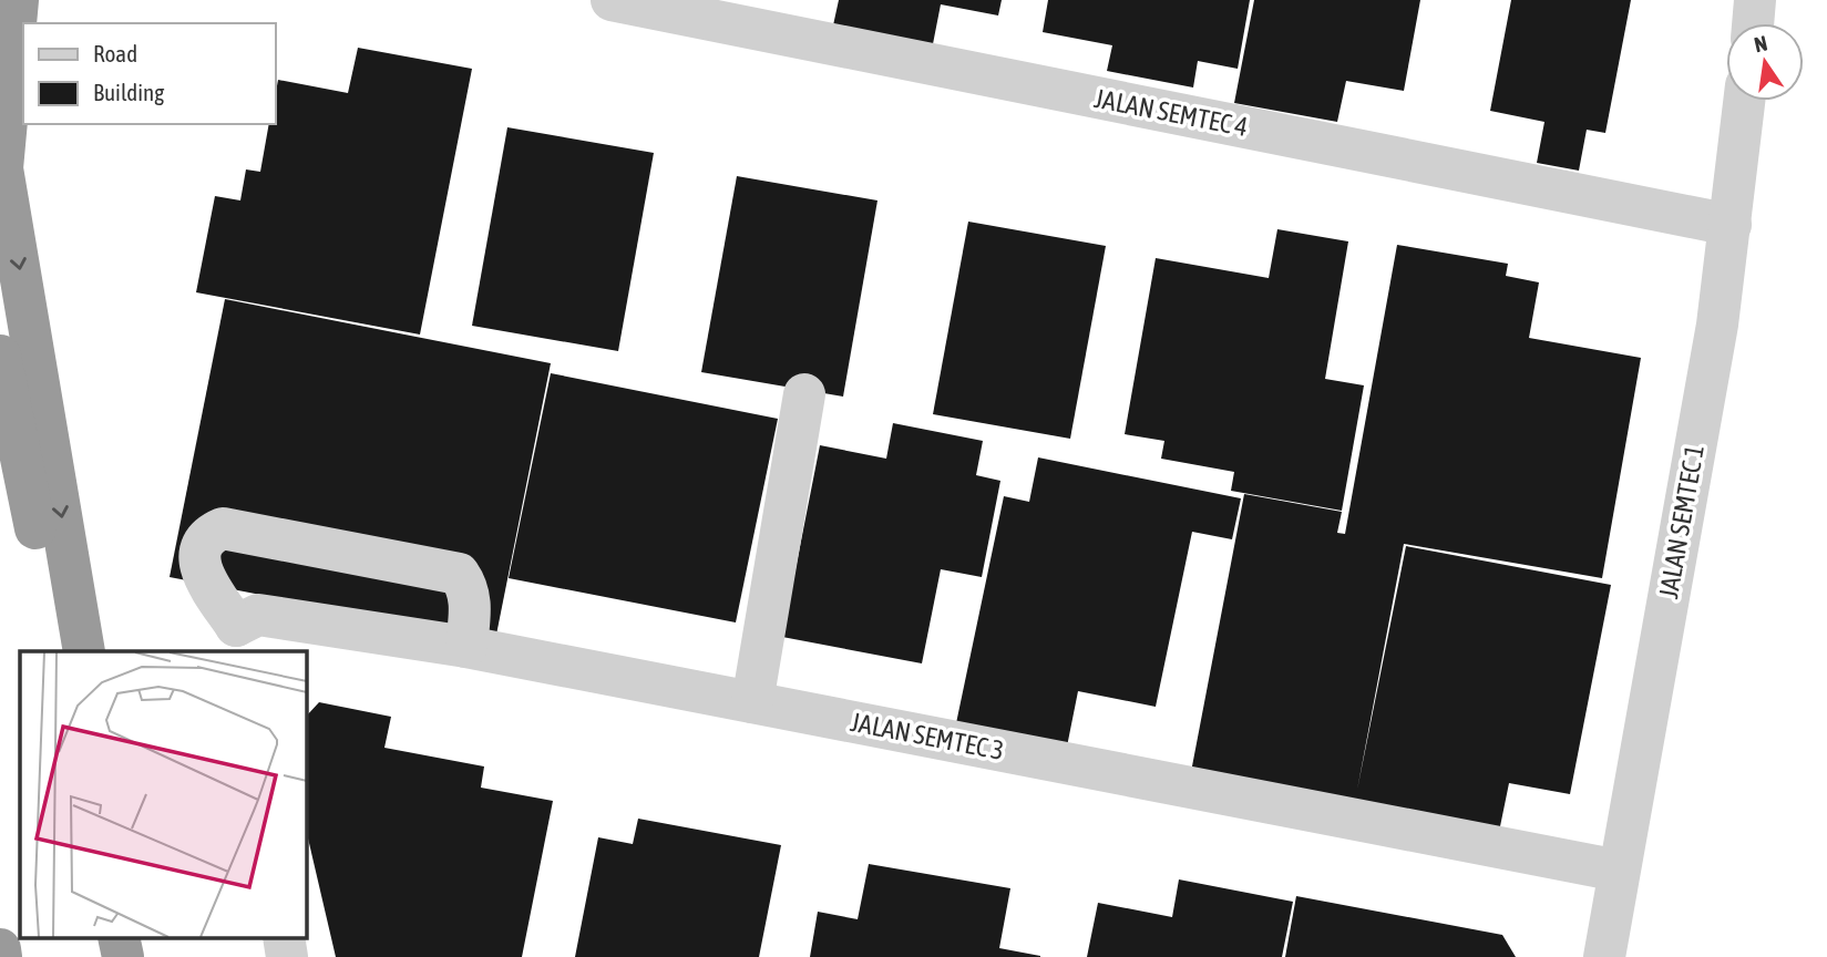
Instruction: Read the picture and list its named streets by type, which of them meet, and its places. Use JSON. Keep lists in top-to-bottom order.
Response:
{
  "streets": {
    "street": ["JALAN SEMTEC 4", "JALAN SEMTEC 1", "JALAN SEMTEC 3"]
  },
  "crossings": [
    ["JALAN SEMTEC 4", "JALAN SEMTEC 1"],
    ["JALAN SEMTEC 1", "JALAN SEMTEC 3"]
  ],
  "legend": ["Road", "Building"],
  "north": "top"
}
